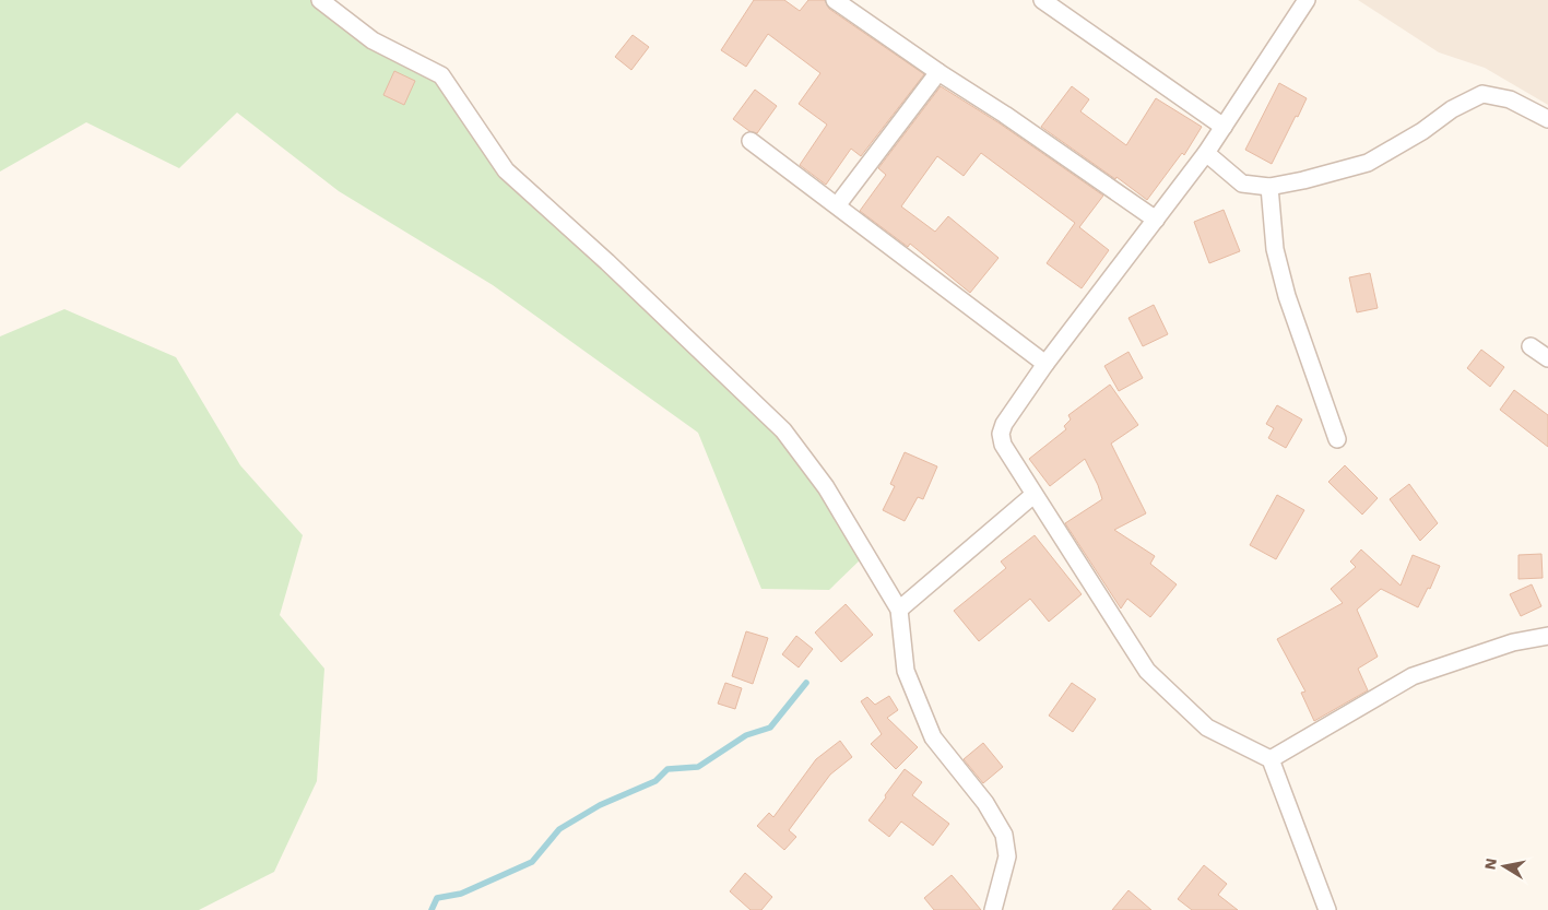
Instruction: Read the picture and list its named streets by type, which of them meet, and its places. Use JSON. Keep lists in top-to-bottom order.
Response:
{
  "north": "left"
}
